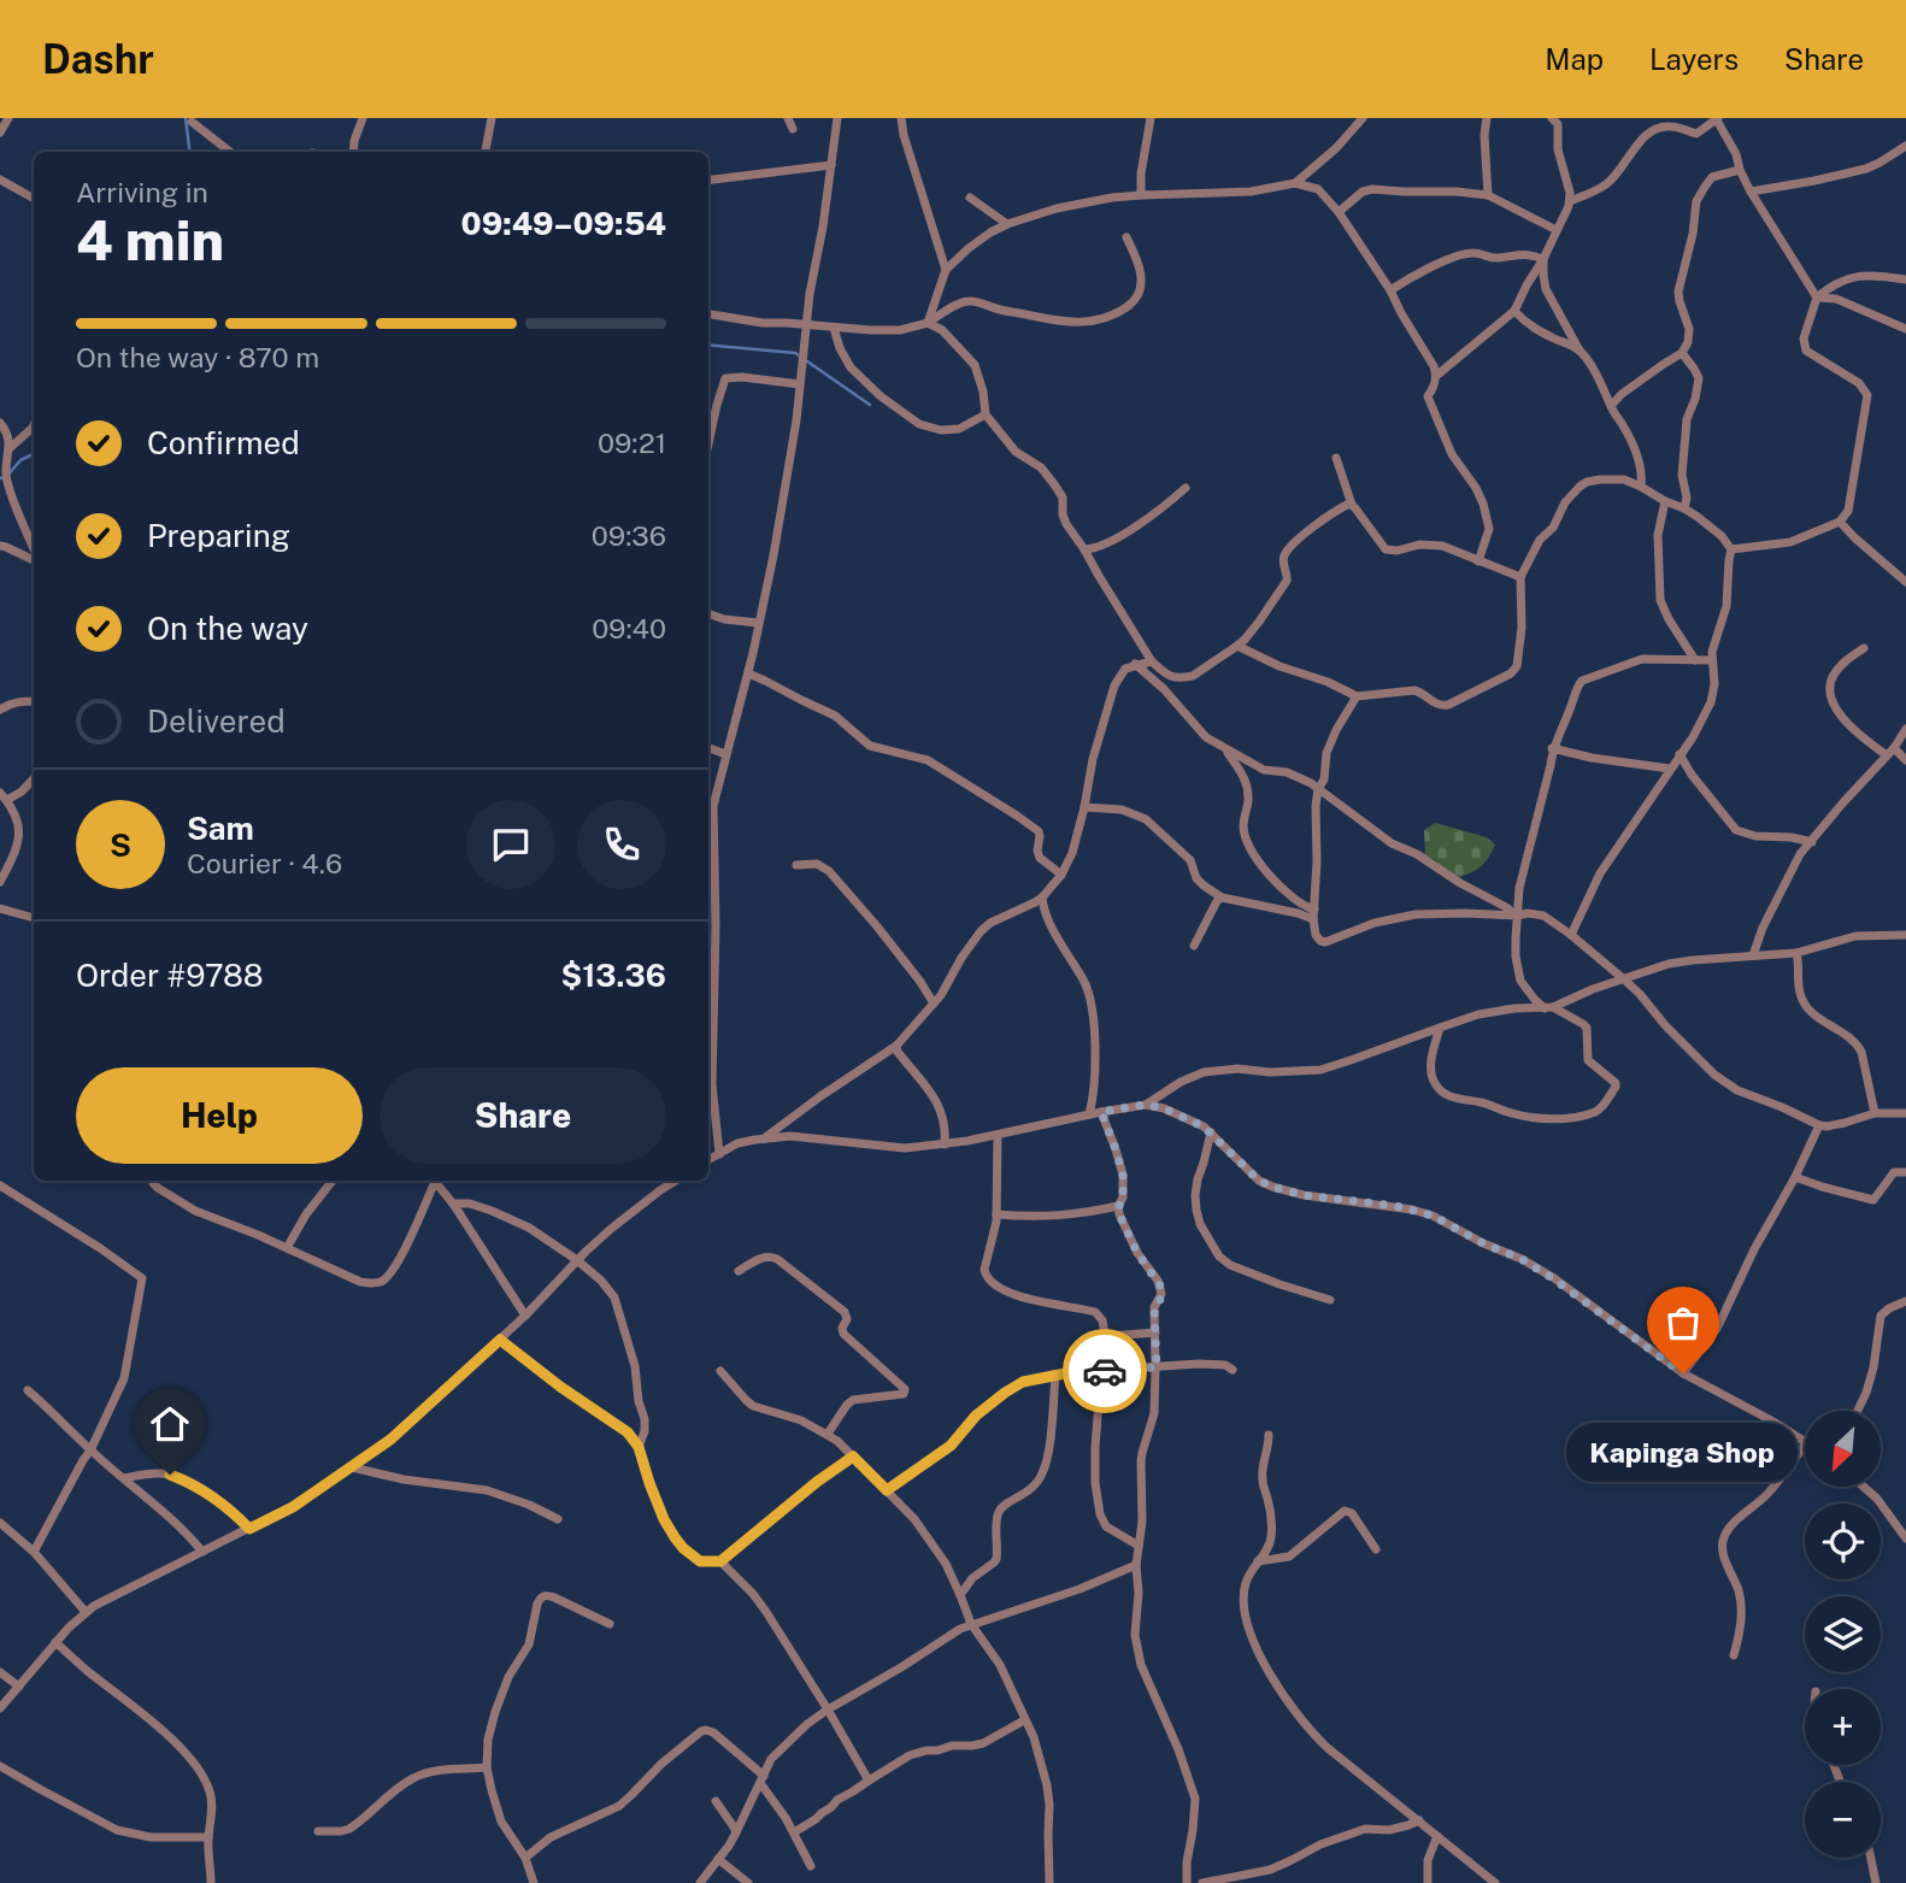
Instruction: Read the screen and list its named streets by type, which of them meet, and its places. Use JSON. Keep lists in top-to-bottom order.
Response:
{
  "places": ["Kapinga Shop"],
  "north": "bottom left",
  "page": {
    "header": "Dashr",
    "nav": ["Map", "Layers", "Share"],
    "heading": ["4 min", "Arriving in", "09:49–09:54"],
    "panel": [
      "Sam",
      "Courier · 4.6",
      "Order #9788",
      "$13.36"
    ],
    "bar": "On the way · 870 m",
    "list": [
      ["Confirmed", "09:21"],
      ["Preparing", "09:36"],
      ["On the way", "09:40"],
      "Delivered"
    ],
    "round": "S",
    "buttons": ["Help", "Share"],
    "map_buttons": ["+", "−"],
    "bubble": "Kapinga Shop"
  }
}
